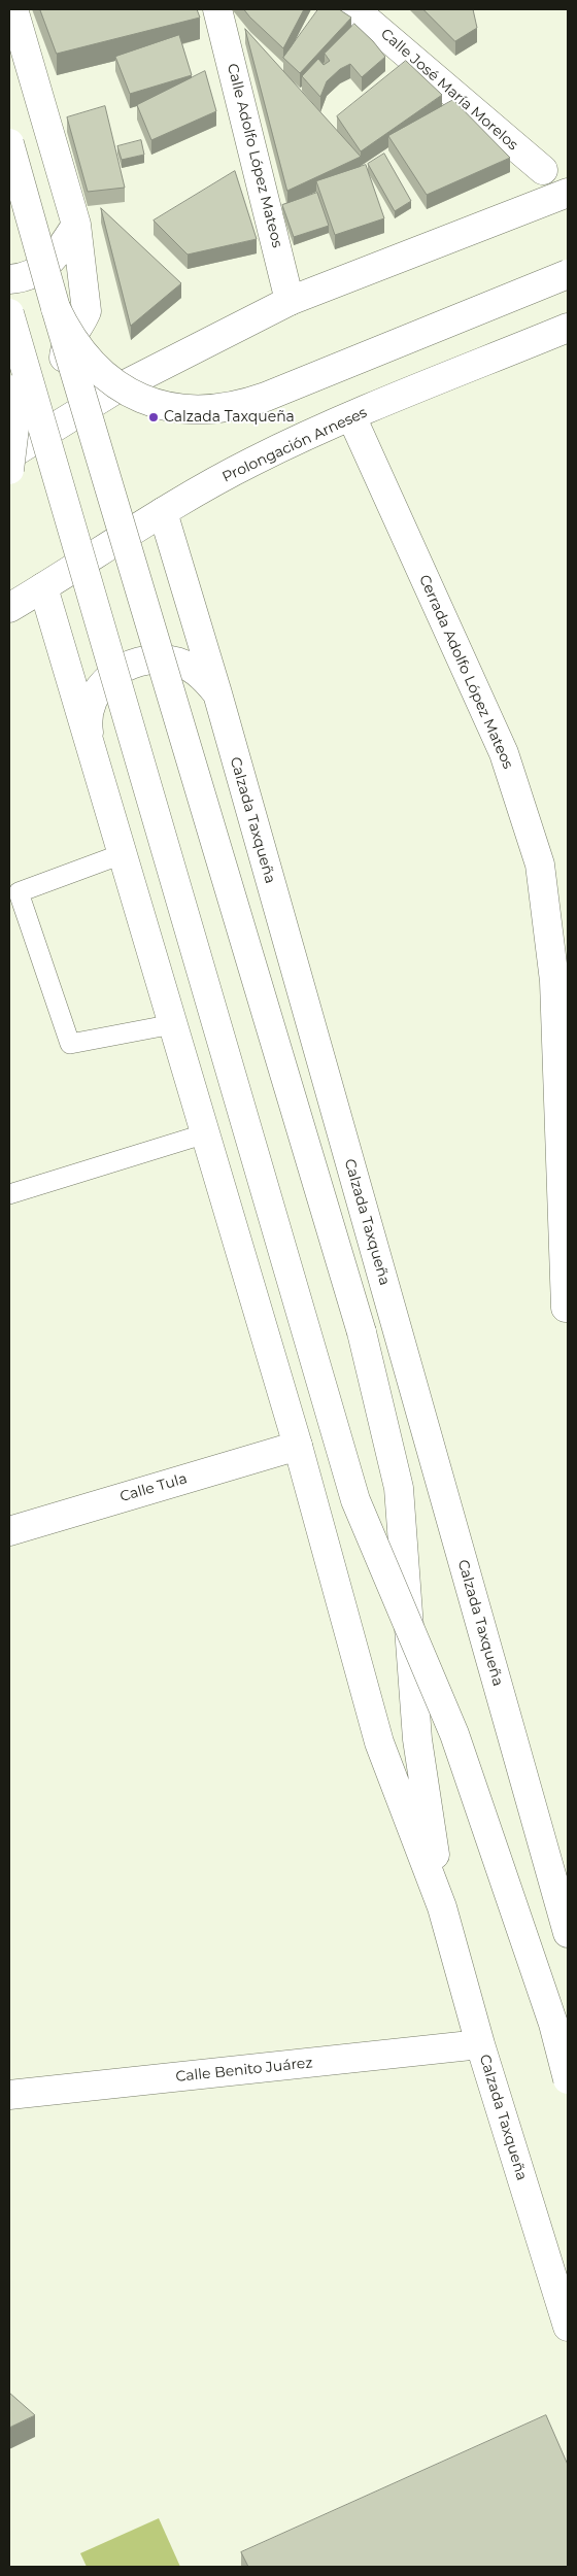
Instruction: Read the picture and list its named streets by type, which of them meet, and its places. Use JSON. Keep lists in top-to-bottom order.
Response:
{
  "streets": {
    "main road": [
      "Calle José María Morelos",
      "Calle Adolfo López Mateos",
      "Prolongación Arneses",
      "Cerrada Adolfo López Mateos",
      "Calzada Taxqueña",
      "Calle Tula",
      "Calle Benito Juárez"
    ]
  },
  "crossings": [
    ["Prolongación Arneses", "Cerrada Adolfo López Mateos"],
    ["Prolongación Arneses", "Calzada Taxqueña"],
    ["Calzada Taxqueña", "Calle Tula"],
    ["Calzada Taxqueña", "Calle Benito Juárez"]
  ],
  "places": ["Calzada Taxqueña"]
}
